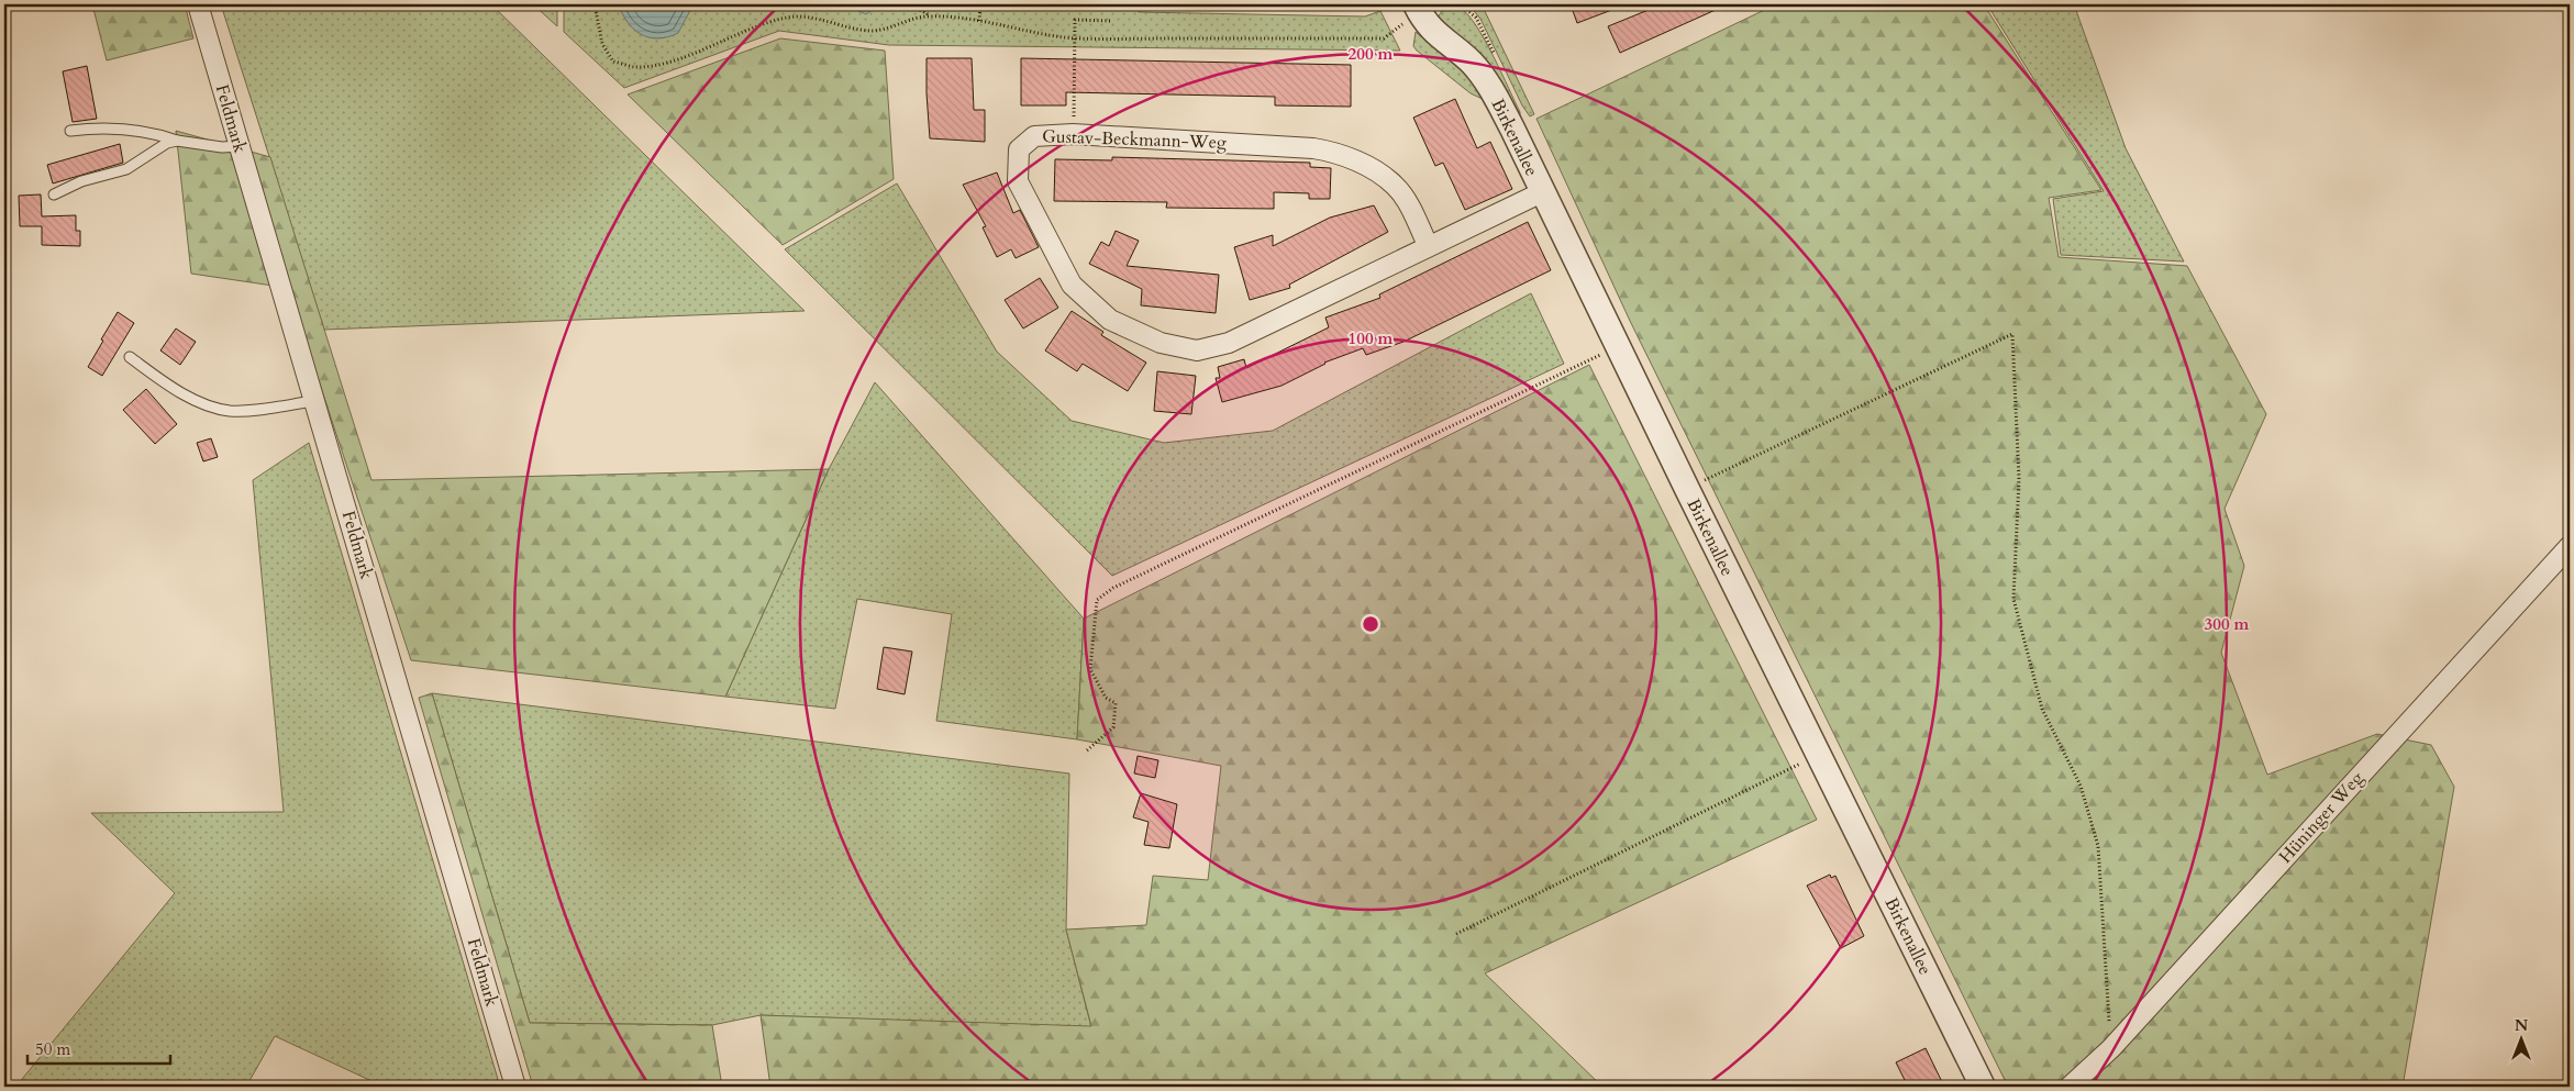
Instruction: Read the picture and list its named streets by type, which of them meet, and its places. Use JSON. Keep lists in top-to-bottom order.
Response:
{
  "streets": {
    "street": [
      "Feldmark",
      "Birkenallee",
      "Gustav-Beckmann-Weg",
      "Hüninger Weg"
    ]
  },
  "crossings": [
    ["Birkenallee", "Gustav-Beckmann-Weg"]
  ],
  "scale_bar": "50 m",
  "north": "top",
  "rings": ["200 m", "100 m", "300 m"]
}
